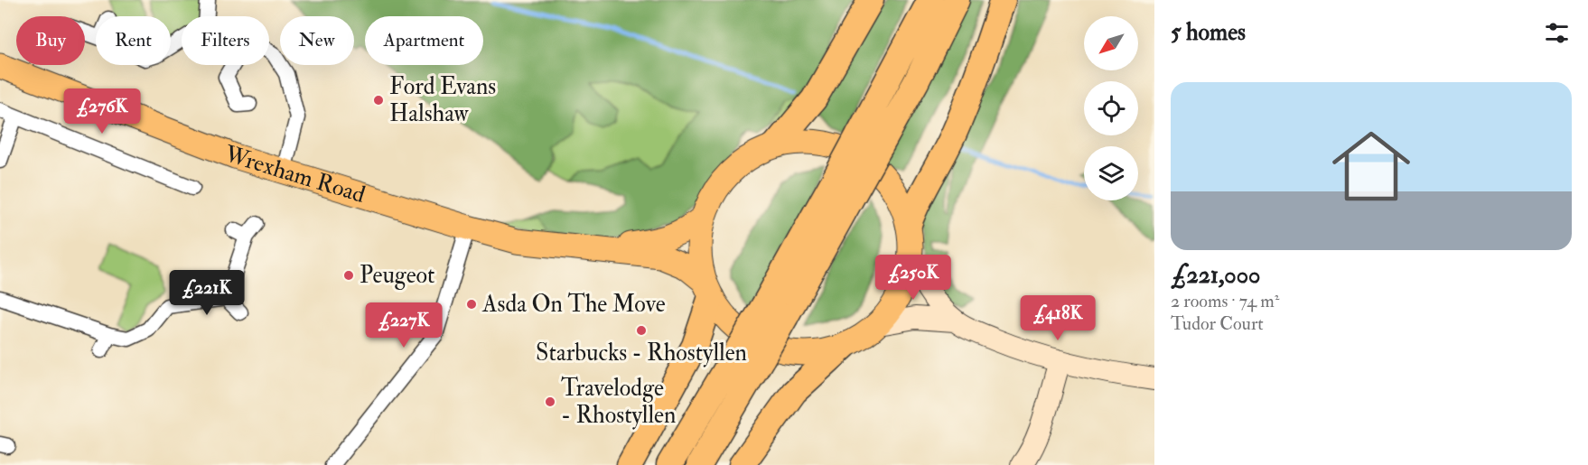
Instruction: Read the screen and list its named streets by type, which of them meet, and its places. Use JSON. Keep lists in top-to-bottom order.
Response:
{
  "streets": {
    "main road": ["Wrexham Road"]
  },
  "places": [
    "Ford Evans Halshaw",
    "Peugeot",
    "Asda On The Move",
    "Starbucks - Rhostyllen",
    "Travelodge - Rhostyllen"
  ],
  "north": "bottom left",
  "page": {
    "heading": "5 homes",
    "chip": [
      "Buy",
      "Rent",
      "Filters",
      "New",
      "Apartment"
    ],
    "list": [
      {
        "name": "£221,000",
        "note": "2 rooms · 74 m² · Tudor Court"
      }
    ],
    "price": [
      "£276K",
      "£250K",
      "£221K",
      "£418K",
      "£227K"
    ]
  }
}
